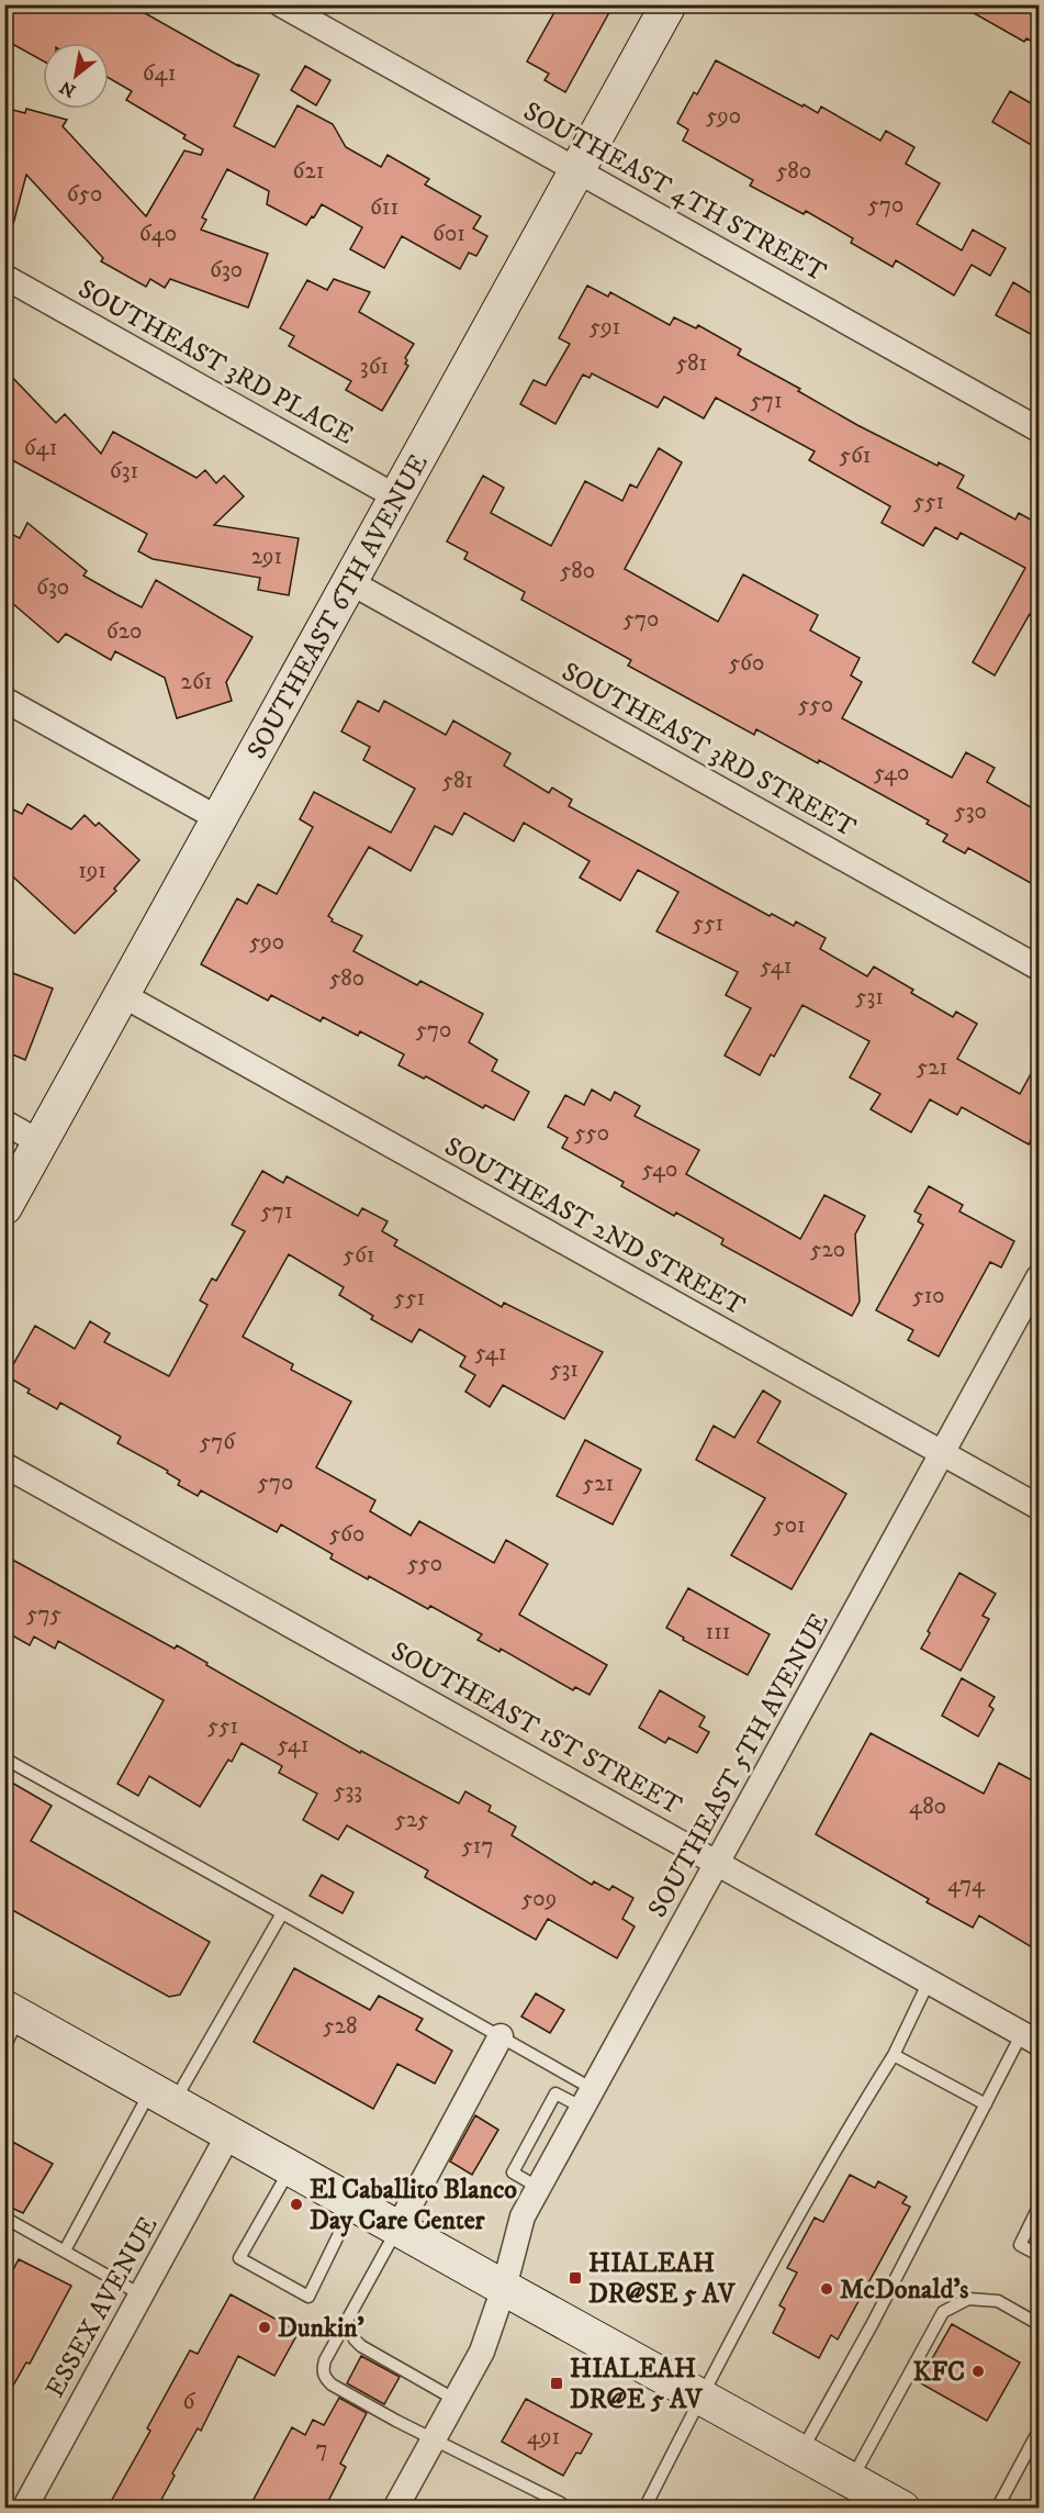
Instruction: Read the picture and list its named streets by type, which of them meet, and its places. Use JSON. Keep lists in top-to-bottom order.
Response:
{
  "streets": {
    "street": [
      "SOUTHEAST 4TH STREET",
      "SOUTHEAST 3RD PLACE",
      "SOUTHEAST 6TH AVENUE",
      "SOUTHEAST 3RD STREET",
      "SOUTHEAST 2ND STREET",
      "SOUTHEAST 1ST STREET",
      "SOUTHEAST 5TH AVENUE",
      "ESSEX AVENUE"
    ]
  },
  "crossings": [
    ["SOUTHEAST 4TH STREET", "SOUTHEAST 6TH AVENUE"],
    ["SOUTHEAST 3RD PLACE", "SOUTHEAST 6TH AVENUE"],
    ["SOUTHEAST 6TH AVENUE", "SOUTHEAST 3RD STREET"],
    ["SOUTHEAST 6TH AVENUE", "SOUTHEAST 2ND STREET"],
    ["SOUTHEAST 2ND STREET", "SOUTHEAST 5TH AVENUE"],
    ["SOUTHEAST 1ST STREET", "SOUTHEAST 5TH AVENUE"]
  ],
  "places": {
    "other": [
      "El Caballito Blanco Day Care Center",
      "McDonald's",
      "Dunkin'",
      "KFC"
    ],
    "transit": ["HIALEAH DR@SE 5 AV", "HIALEAH DR@E 5 AV"]
  },
  "house_numbers": [
    "641",
    "590",
    "621",
    "580",
    "650",
    "570",
    "611",
    "640",
    "601",
    "630",
    "591",
    "581",
    "361",
    "571",
    "641",
    "561",
    "631",
    "551",
    "291",
    "580",
    "630",
    "570",
    "620",
    "560",
    "261",
    "550",
    "540",
    "581",
    "530",
    "191",
    "551",
    "590",
    "541",
    "580",
    "531",
    "570",
    "521",
    "550",
    "540",
    "571",
    "520",
    "561",
    "510",
    "551",
    "541",
    "531",
    "576",
    "570",
    "521",
    "501",
    "560",
    "550",
    "575",
    "111",
    "551",
    "541",
    "533",
    "480",
    "525",
    "517",
    "474",
    "509",
    "528",
    "6",
    "491",
    "7"
  ],
  "north": "bottom left"
}
